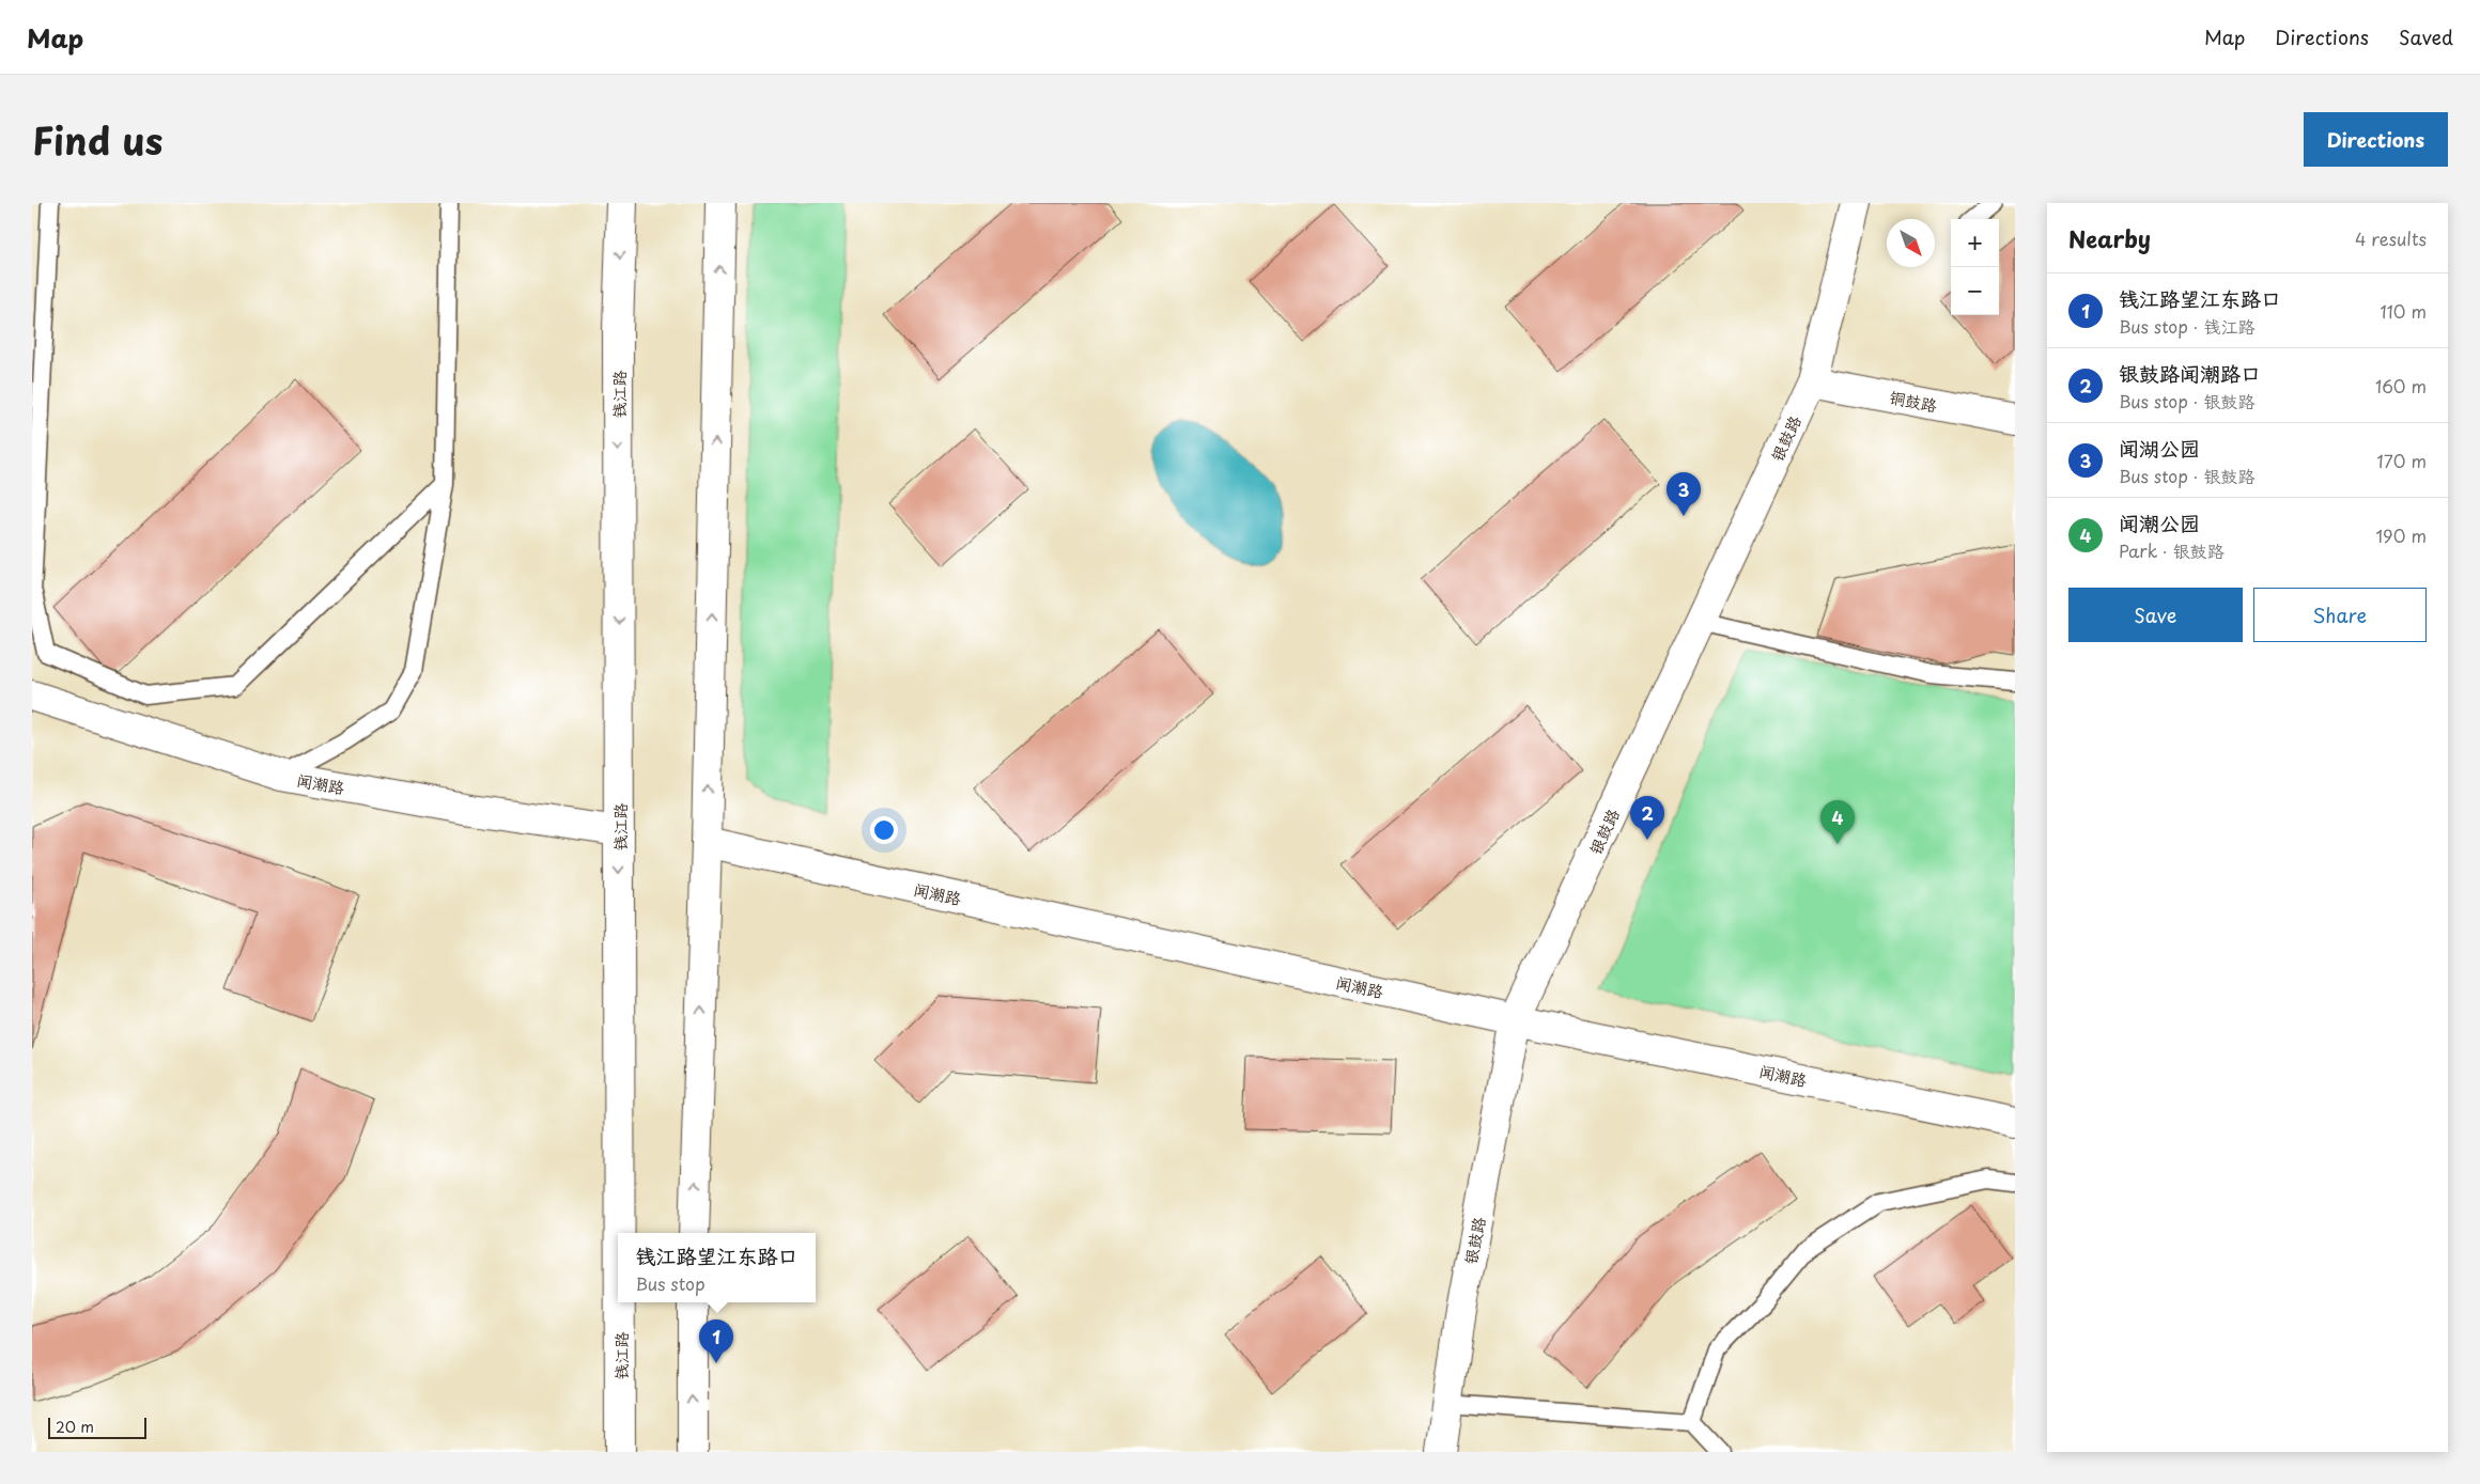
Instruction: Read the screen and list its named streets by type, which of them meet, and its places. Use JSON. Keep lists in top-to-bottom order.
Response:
{
  "streets": {
    "street": [
      "钱江路",
      "铜鼓路",
      "银鼓路",
      "闻潮路"
    ]
  },
  "crossings": [
    ["钱江路", "闻潮路"],
    ["铜鼓路", "银鼓路"],
    ["银鼓路", "闻潮路"]
  ],
  "scale_bar": "20 m",
  "north": "bottom right",
  "page": {
    "header": "Map",
    "nav": ["Map", "Directions", "Saved"],
    "title": "Find us",
    "buttons": [
      "Directions",
      ["Save", "Share"]
    ],
    "heading": ["Nearby", "4 results"],
    "map_buttons": ["+", "−"],
    "list": [
      {
        "mark": "1",
        "name": "钱江路望江东路口",
        "note": "Bus stop · 钱江路",
        "value": "110 m"
      },
      {
        "mark": "2",
        "name": "银鼓路闻潮路口",
        "note": "Bus stop · 银鼓路",
        "value": "160 m"
      },
      {
        "mark": "3",
        "name": "闻湖公园",
        "note": "Bus stop · 银鼓路",
        "value": "170 m"
      },
      {
        "mark": "4",
        "name": "闻潮公园",
        "note": "Park · 银鼓路",
        "value": "190 m"
      }
    ],
    "pins": [
      "3",
      "2",
      "4",
      "1"
    ],
    "popup": ["钱江路望江东路口", "Bus stop"],
    "scale": "20 m"
  }
}
